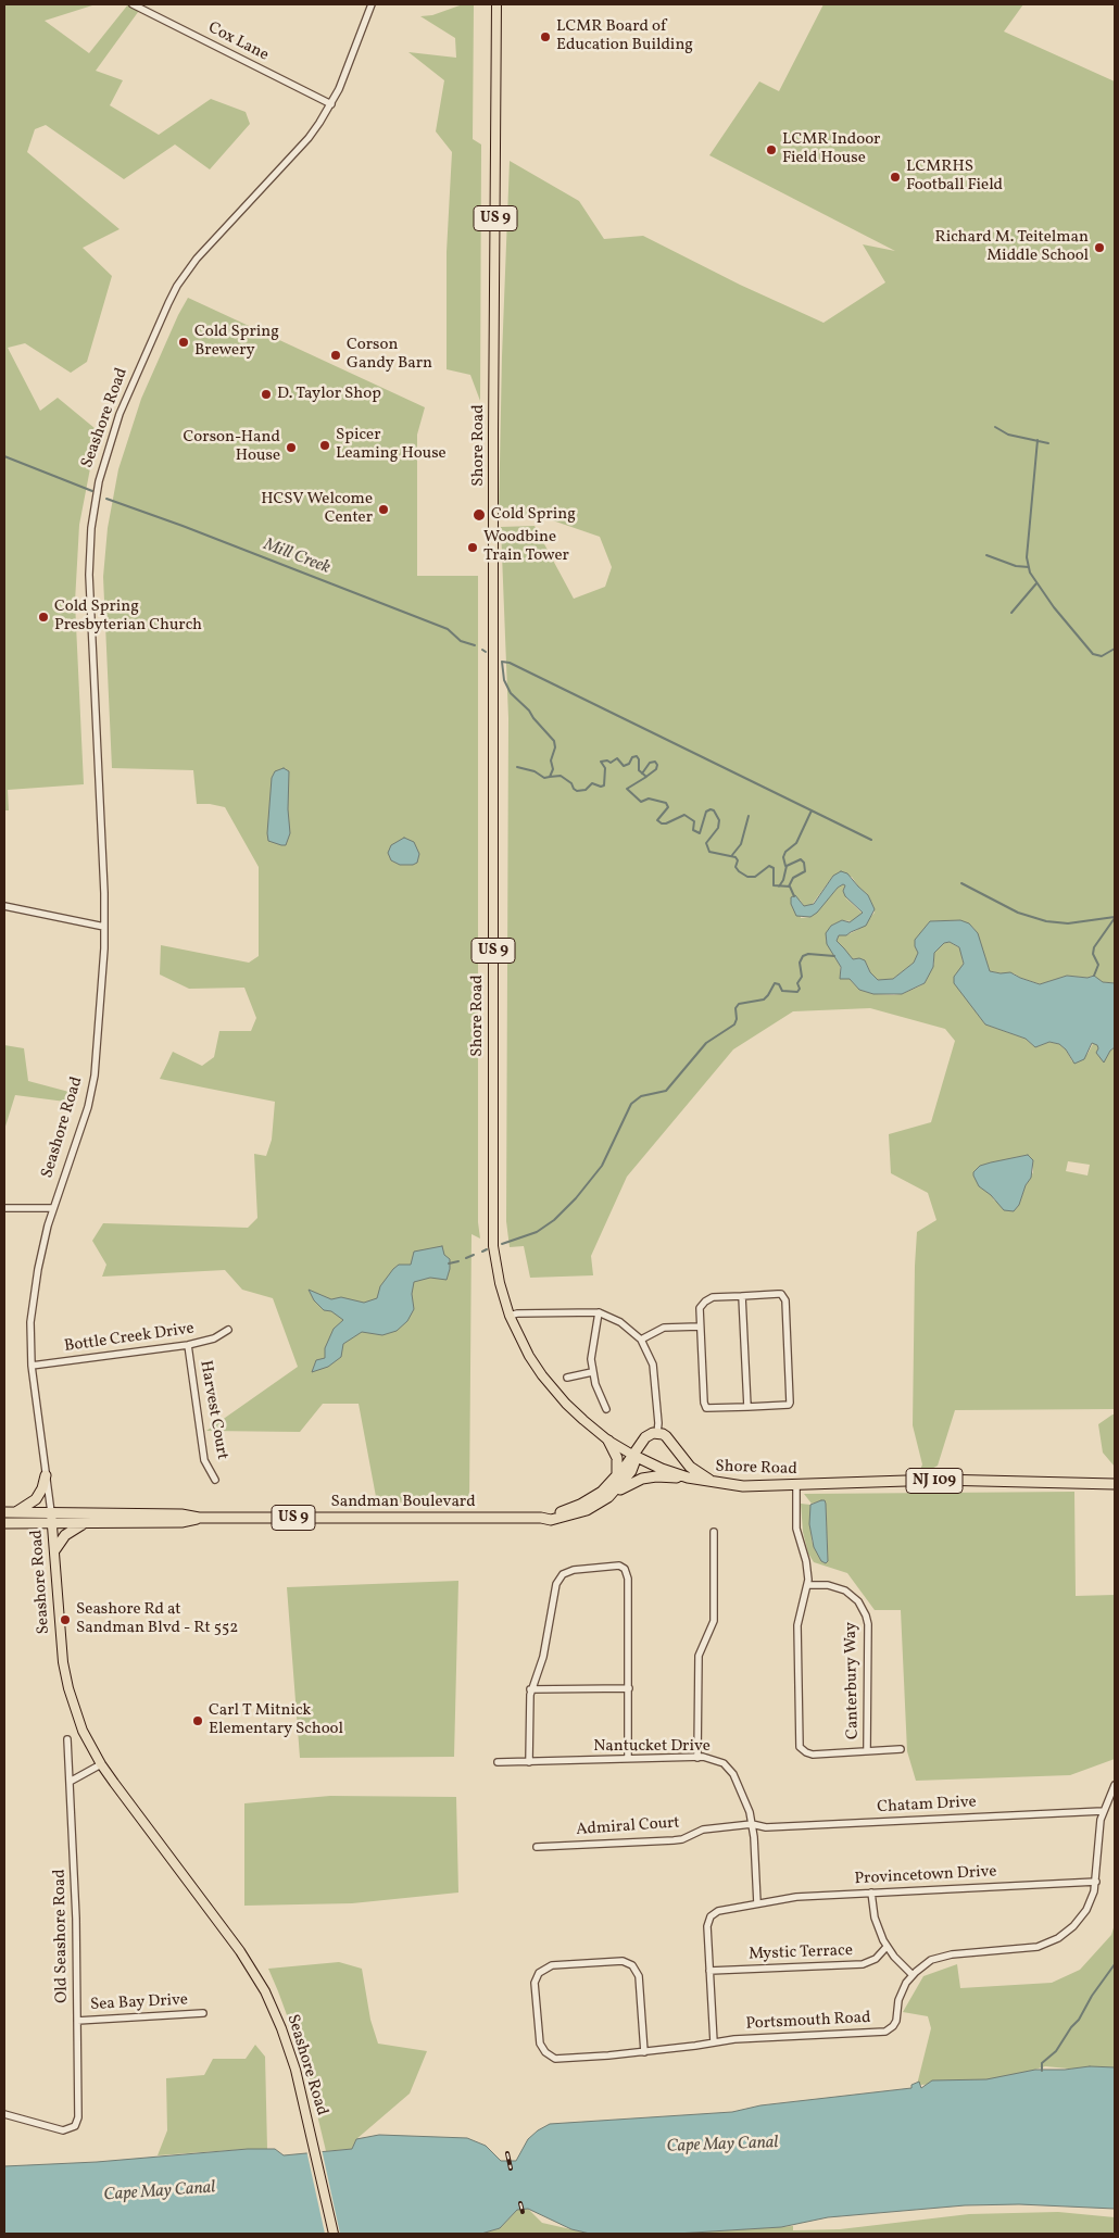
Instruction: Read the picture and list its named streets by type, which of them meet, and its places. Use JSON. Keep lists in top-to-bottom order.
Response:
{
  "streets": {
    "highway": [
      "US 9",
      "Shore Road",
      "NJ 109",
      "Sandman Boulevard"
    ],
    "main road": ["Seashore Road"],
    "street": [
      "Cox Lane",
      "Bottle Creek Drive",
      "Harvest Court",
      "Canterbury Way",
      "Nantucket Drive",
      "Chatam Drive",
      "Admiral Court",
      "Provincetown Drive",
      "Old Seashore Road",
      "Mystic Terrace",
      "Sea Bay Drive",
      "Portsmouth Road"
    ]
  },
  "crossings": [
    ["Cox Lane", "Seashore Road"],
    ["Seashore Road", "Bottle Creek Drive"],
    ["Seashore Road", "Sandman Boulevard"],
    ["Shore Road", "Sandman Boulevard"],
    ["Shore Road", "Canterbury Way"],
    ["Bottle Creek Drive", "Harvest Court"],
    ["Nantucket Drive", "Chatam Drive"],
    ["Nantucket Drive", "Admiral Court"],
    ["Nantucket Drive", "Provincetown Drive"],
    ["Chatam Drive", "Admiral Court"],
    ["Chatam Drive", "Portsmouth Road"],
    ["Provincetown Drive", "Mystic Terrace"],
    ["Provincetown Drive", "Portsmouth Road"],
    ["Old Seashore Road", "Sea Bay Drive"]
  ],
  "water": ["Mill Creek", "Cape May Canal"],
  "places": [
    "LCMR Board of Education Building",
    "LCMR Indoor Field House",
    "LCMRHS Football Field",
    "Richard M. Teitelman Middle School",
    "Cold Spring Brewery",
    "Corson Gandy Barn",
    "D. Taylor Shop",
    "Spicer Leaming House",
    "Corson-Hand House",
    "HCSV Welcome Center",
    "Cold Spring",
    "Woodbine Train Tower",
    "Cold Spring Presbyterian Church",
    "Seashore Rd at Sandman Blvd - Rt 552",
    "Carl T Mitnick Elementary School"
  ]
}
